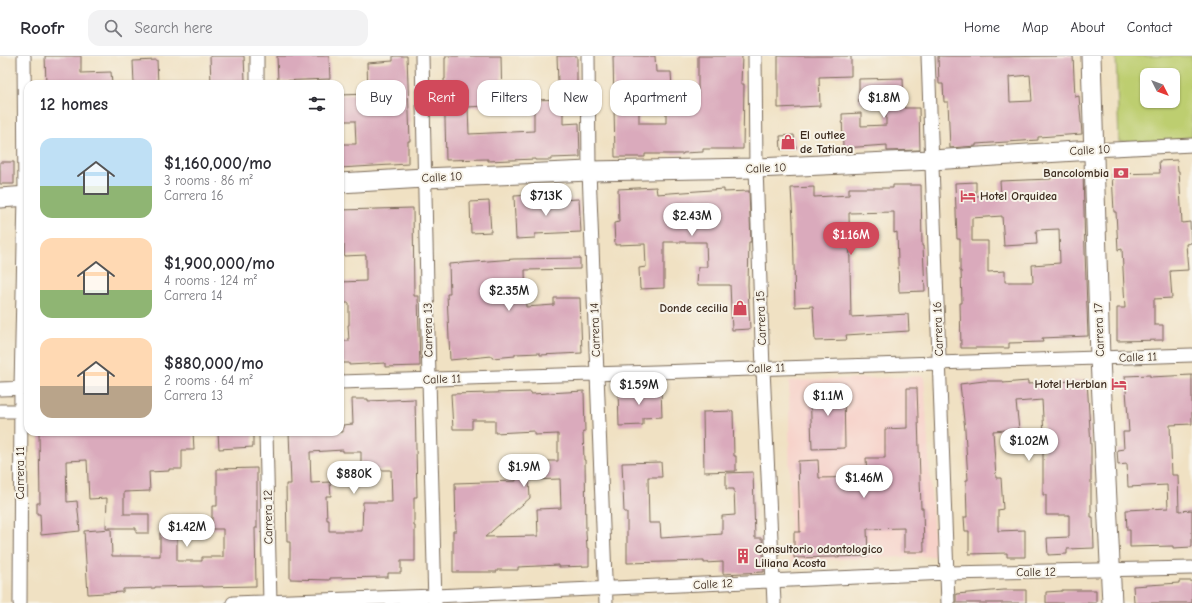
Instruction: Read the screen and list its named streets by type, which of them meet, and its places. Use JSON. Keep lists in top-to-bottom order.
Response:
{
  "streets": {
    "street": [
      "Calle 10",
      "Carrera 15",
      "Carrera 16",
      "Carrera 13",
      "Carrera 14",
      "Carrera 17",
      "Calle 11",
      "Carrera 11",
      "Carrera 12",
      "Calle 12"
    ]
  },
  "crossings": [
    ["Calle 10", "Carrera 15"],
    ["Calle 10", "Carrera 16"],
    ["Calle 10", "Carrera 13"],
    ["Calle 10", "Carrera 14"],
    ["Calle 10", "Carrera 17"],
    ["Carrera 15", "Calle 11"],
    ["Carrera 15", "Calle 12"],
    ["Carrera 16", "Calle 11"],
    ["Carrera 16", "Calle 12"],
    ["Carrera 13", "Calle 11"],
    ["Carrera 13", "Calle 12"],
    ["Carrera 14", "Calle 11"],
    ["Carrera 14", "Calle 12"],
    ["Carrera 17", "Calle 11"],
    ["Carrera 17", "Calle 12"],
    ["Carrera 12", "Calle 12"]
  ],
  "places": {
    "shop": ["El outlee de Tatiana", "Donde cecilia"],
    "bank": ["Bancolombia"],
    "hotel": ["Hotel Orquidea", "Hotel Herblan"],
    "building": ["Consultorio odontologico Liliana Acosta"]
  },
  "north": "bottom right",
  "page": {
    "header": "Roofr",
    "search": "Search here",
    "nav": [
      "Home",
      "Map",
      "About",
      "Contact"
    ],
    "chip": [
      "Buy",
      "Rent",
      "Filters",
      "New",
      "Apartment"
    ],
    "heading": "12 homes",
    "price": [
      "$1.8M",
      "$713K",
      "$2.43M",
      "$1.16M",
      "$2.35M",
      "$1.59M",
      "$1.1M",
      "$1.02M",
      "$1.9M",
      "$880K",
      "$1.46M",
      "$1.42M"
    ],
    "list": [
      {
        "name": "$1,160,000/mo",
        "note": "3 rooms · 86 m² · Carrera 16"
      },
      {
        "name": "$1,900,000/mo",
        "note": "4 rooms · 124 m² · Carrera 14"
      },
      {
        "name": "$880,000/mo",
        "note": "2 rooms · 64 m² · Carrera 13"
      }
    ]
  }
}
